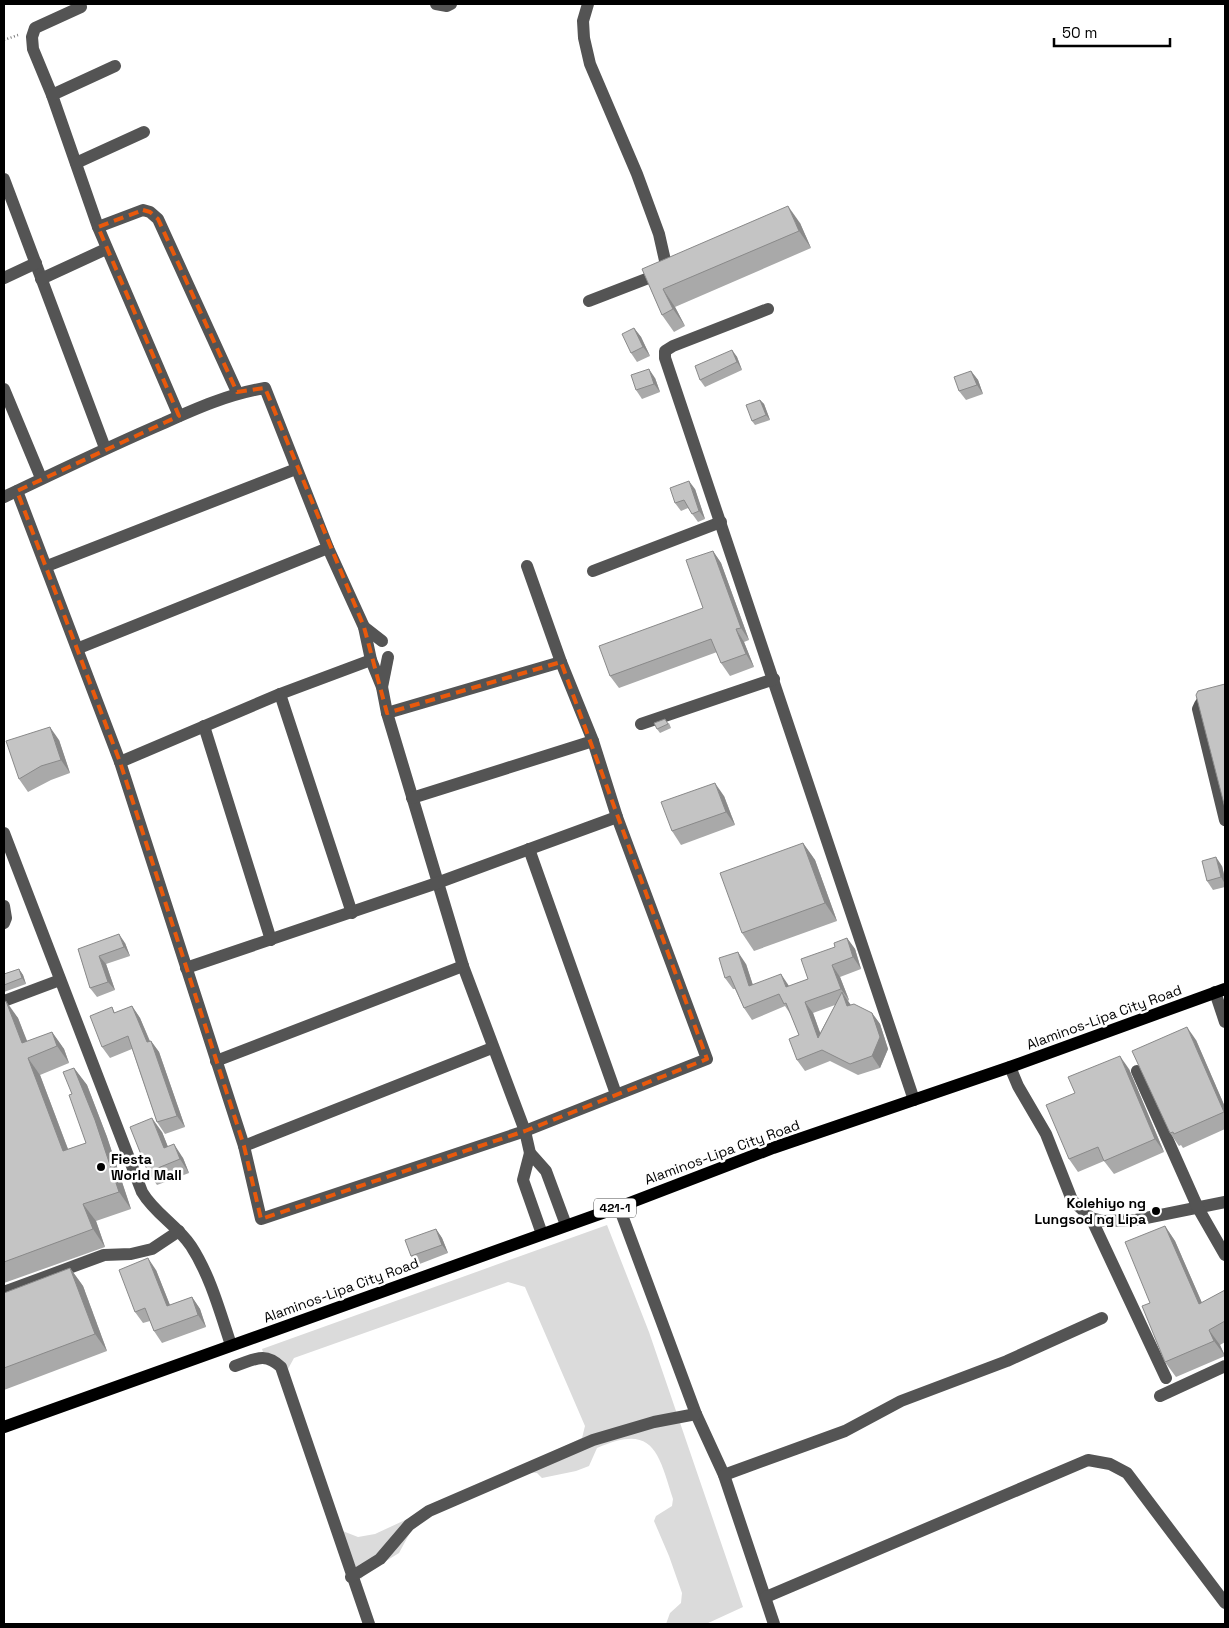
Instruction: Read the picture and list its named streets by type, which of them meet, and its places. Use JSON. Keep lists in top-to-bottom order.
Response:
{
  "streets": {
    "main road": ["Alaminos-Lipa City Road", "421-1"]
  },
  "places": ["Fiesta World Mall", "Kolehiyo ng Lungsod ng Lipa"],
  "scale_bar": "50 m"
}
